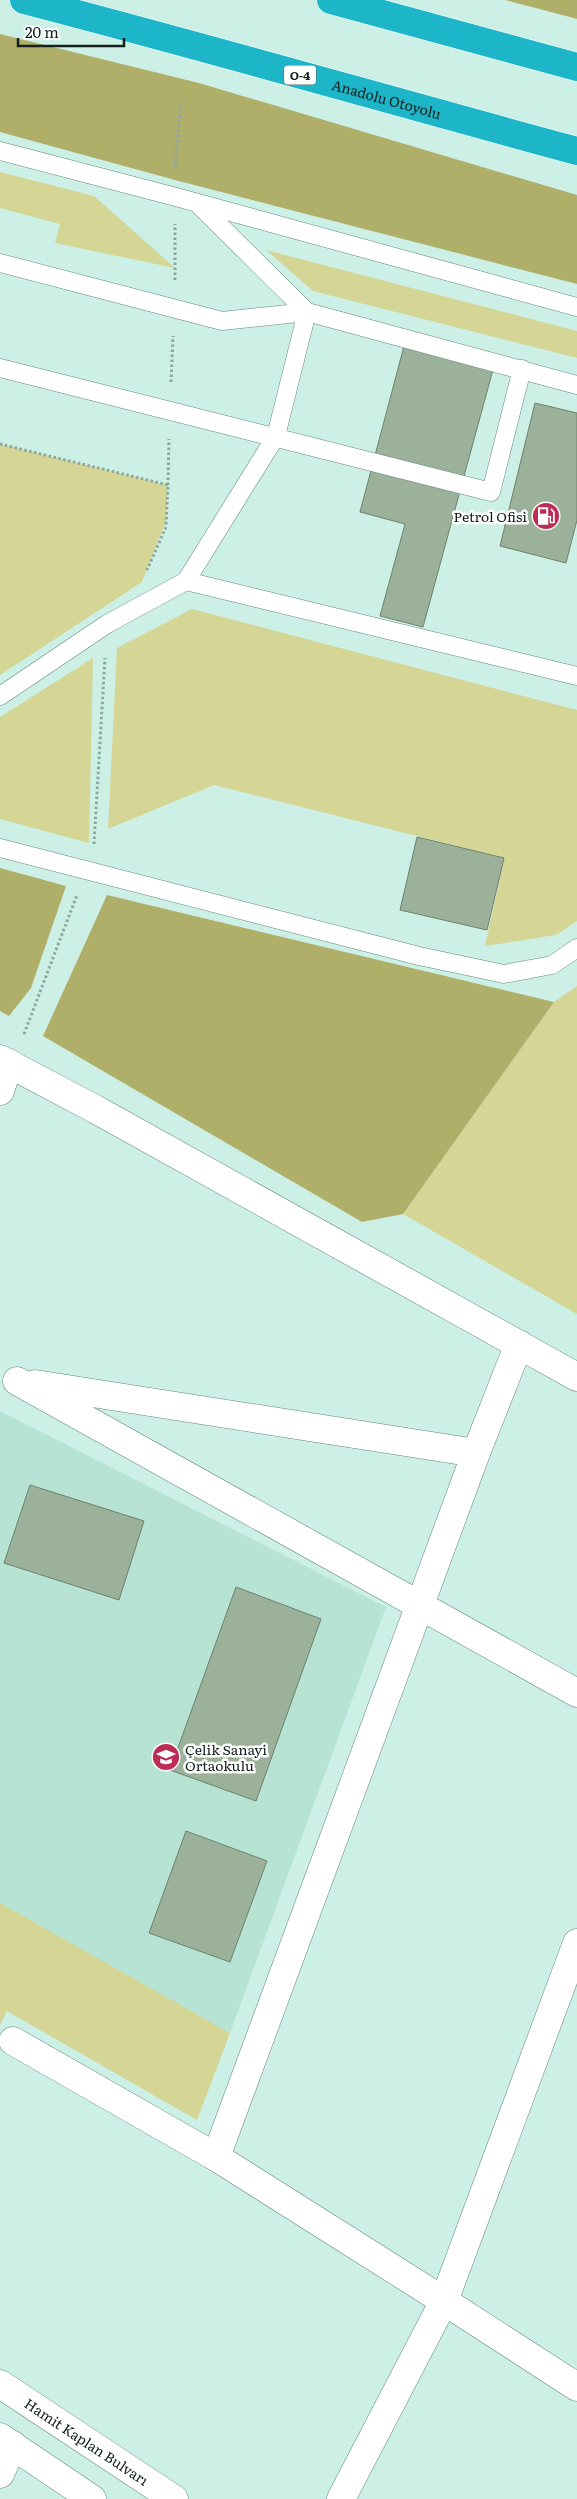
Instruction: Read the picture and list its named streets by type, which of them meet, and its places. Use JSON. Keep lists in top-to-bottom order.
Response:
{
  "streets": {
    "highway": ["O-4", "Anadolu Otoyolu"],
    "street": ["Hamit Kaplan Bulvarı"]
  },
  "places": {
    "fuel station": ["Petrol Ofisi"],
    "school or university": ["Çelik Sanayi Ortaokulu"]
  },
  "scale_bar": "20 m"
}
